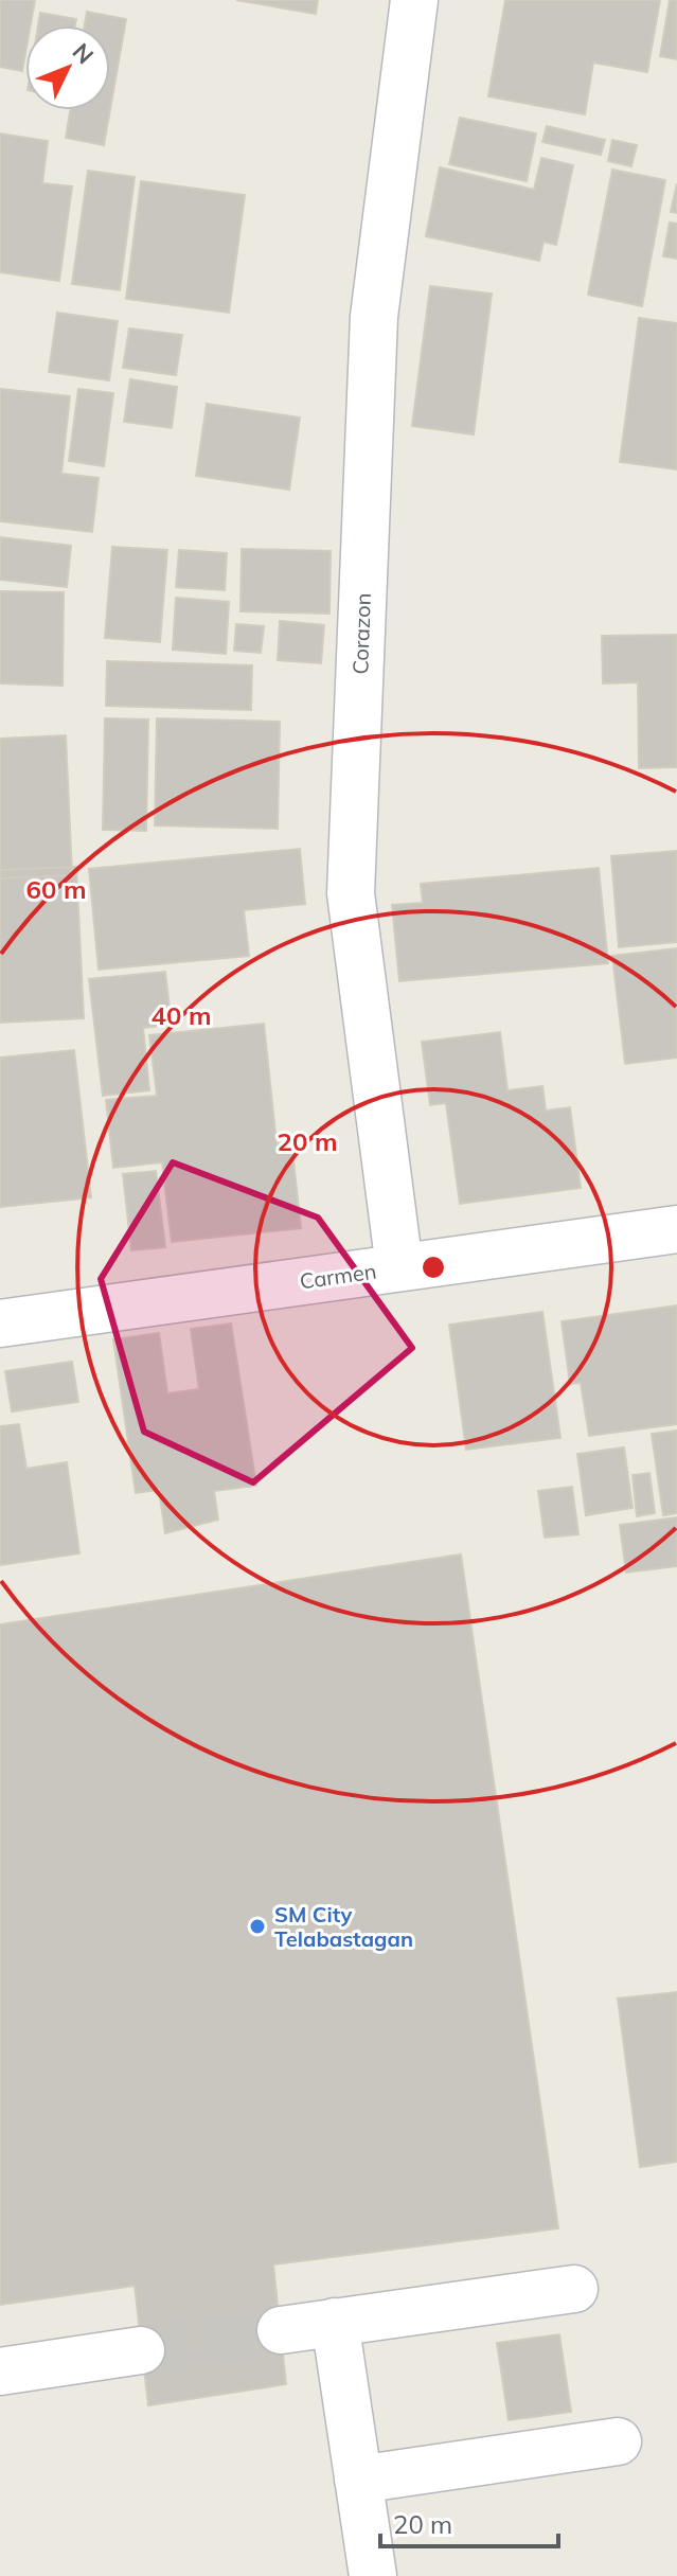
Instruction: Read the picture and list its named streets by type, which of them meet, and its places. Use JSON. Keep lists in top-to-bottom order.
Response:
{
  "streets": {
    "street": ["Corazon", "Carmen"]
  },
  "crossings": [
    ["Corazon", "Carmen"]
  ],
  "places": ["SM City Telabastagan"],
  "scale_bar": "20 m",
  "north": "top right",
  "rings": ["60 m", "40 m", "20 m"]
}
